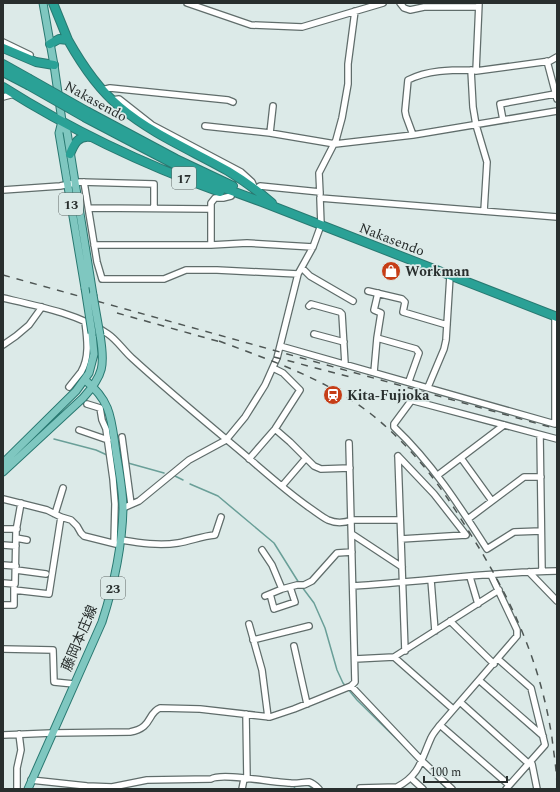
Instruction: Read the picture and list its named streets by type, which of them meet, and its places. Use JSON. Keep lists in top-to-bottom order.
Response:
{
  "streets": {
    "highway": ["Nakasendo", "17"],
    "main road": ["13", "23", "藤岡本庄線"]
  },
  "crossings": [
    ["Nakasendo", "17"],
    ["17", "13"],
    ["13", "藤岡本庄線"]
  ],
  "places": {
    "shop": ["Workman"],
    "station": ["Kita-Fujioka"]
  },
  "scale_bar": "100 m"
}
